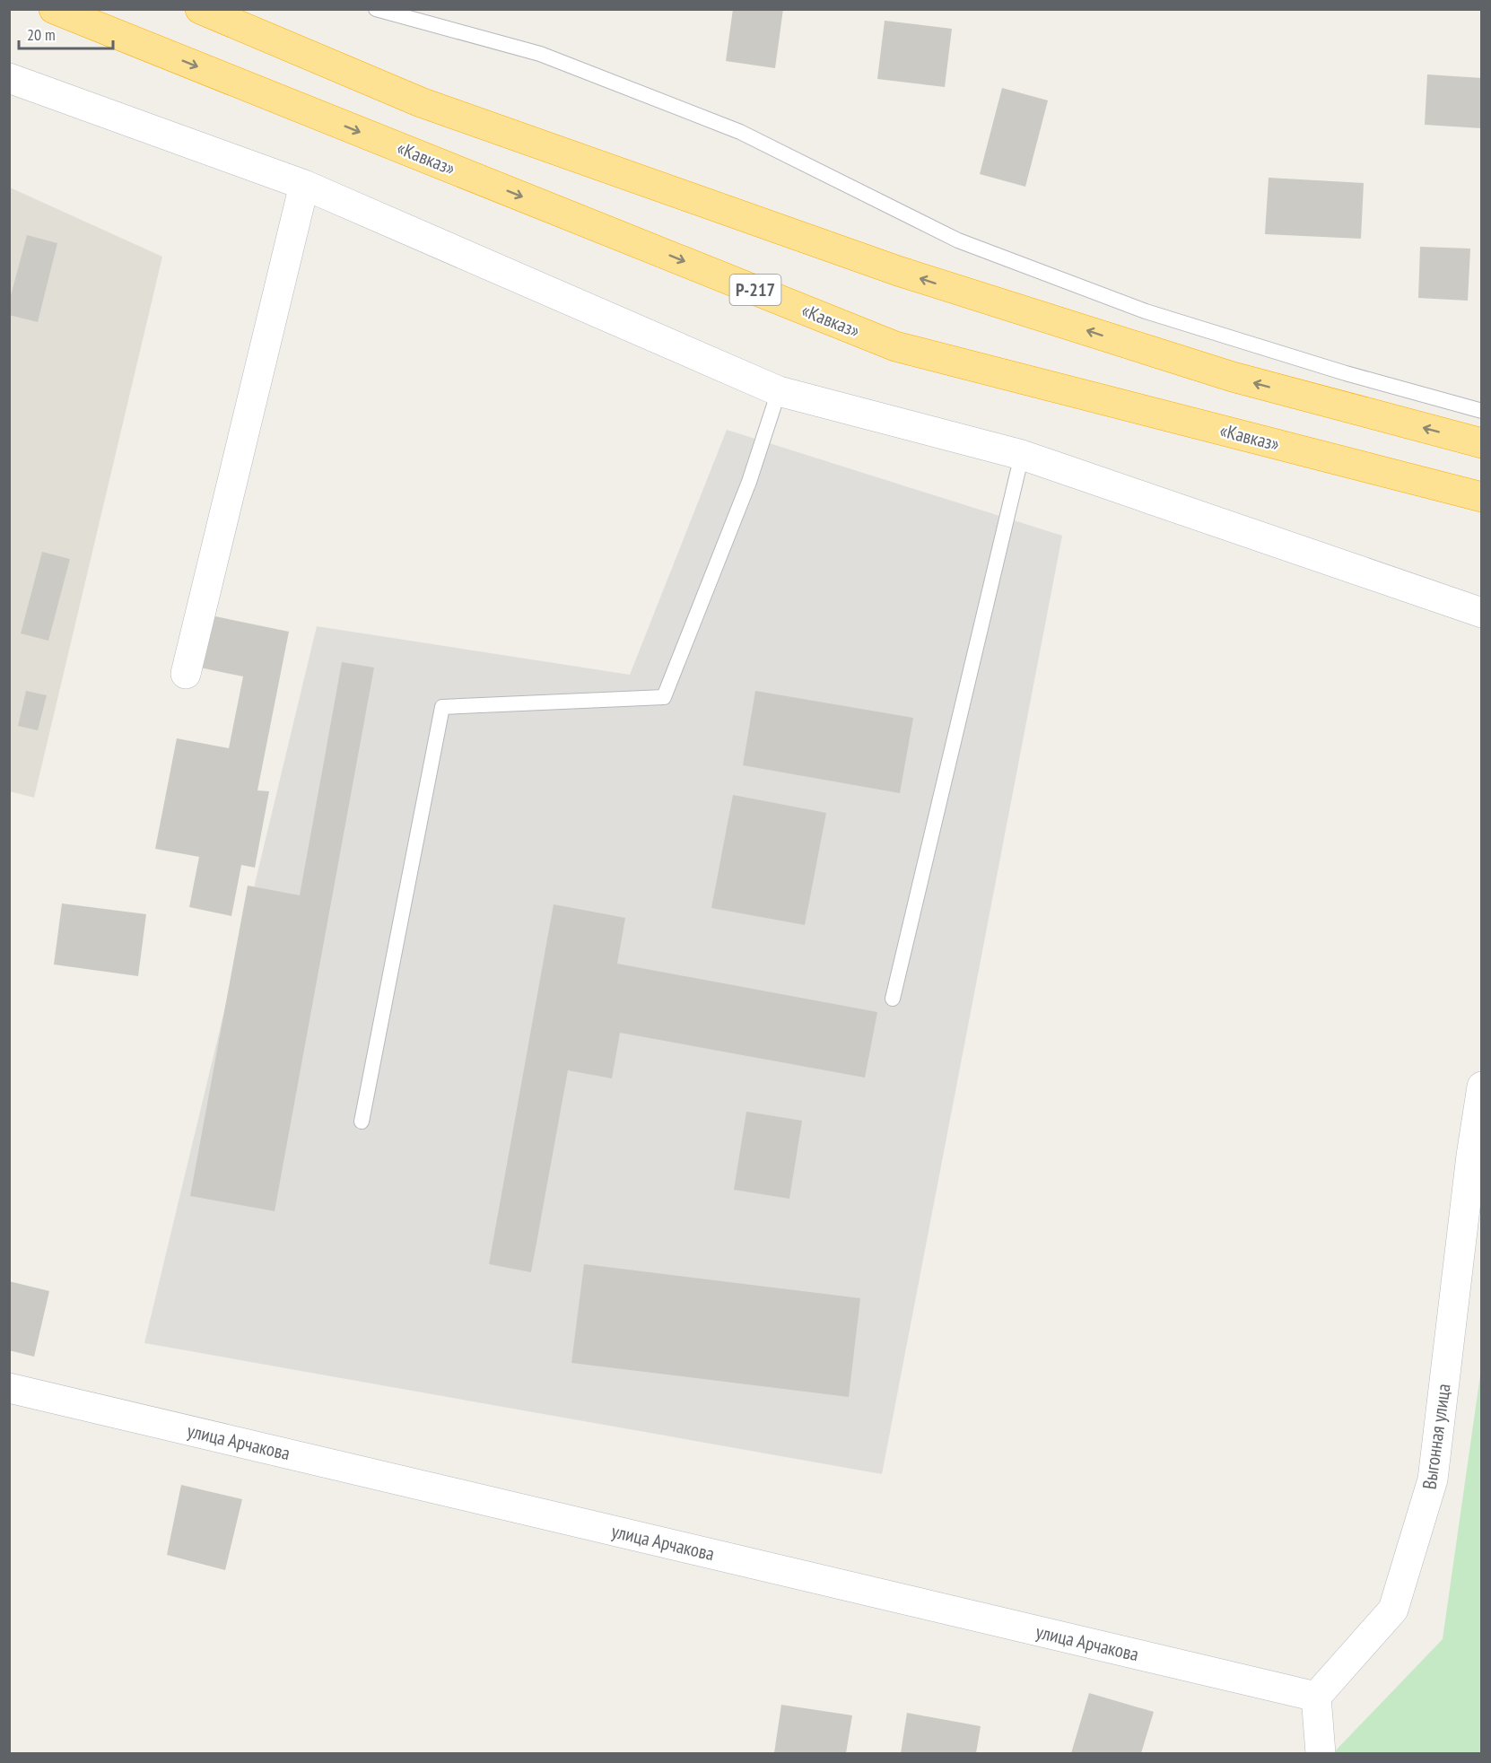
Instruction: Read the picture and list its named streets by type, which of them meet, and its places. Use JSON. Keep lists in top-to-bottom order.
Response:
{
  "streets": {
    "highway": ["«Кавказ»", "Р-217"],
    "street": ["Выгонная улица", "улица Арчакова"]
  },
  "crossings": [
    ["Выгонная улица", "улица Арчакова"]
  ],
  "scale_bar": "20 m"
}
